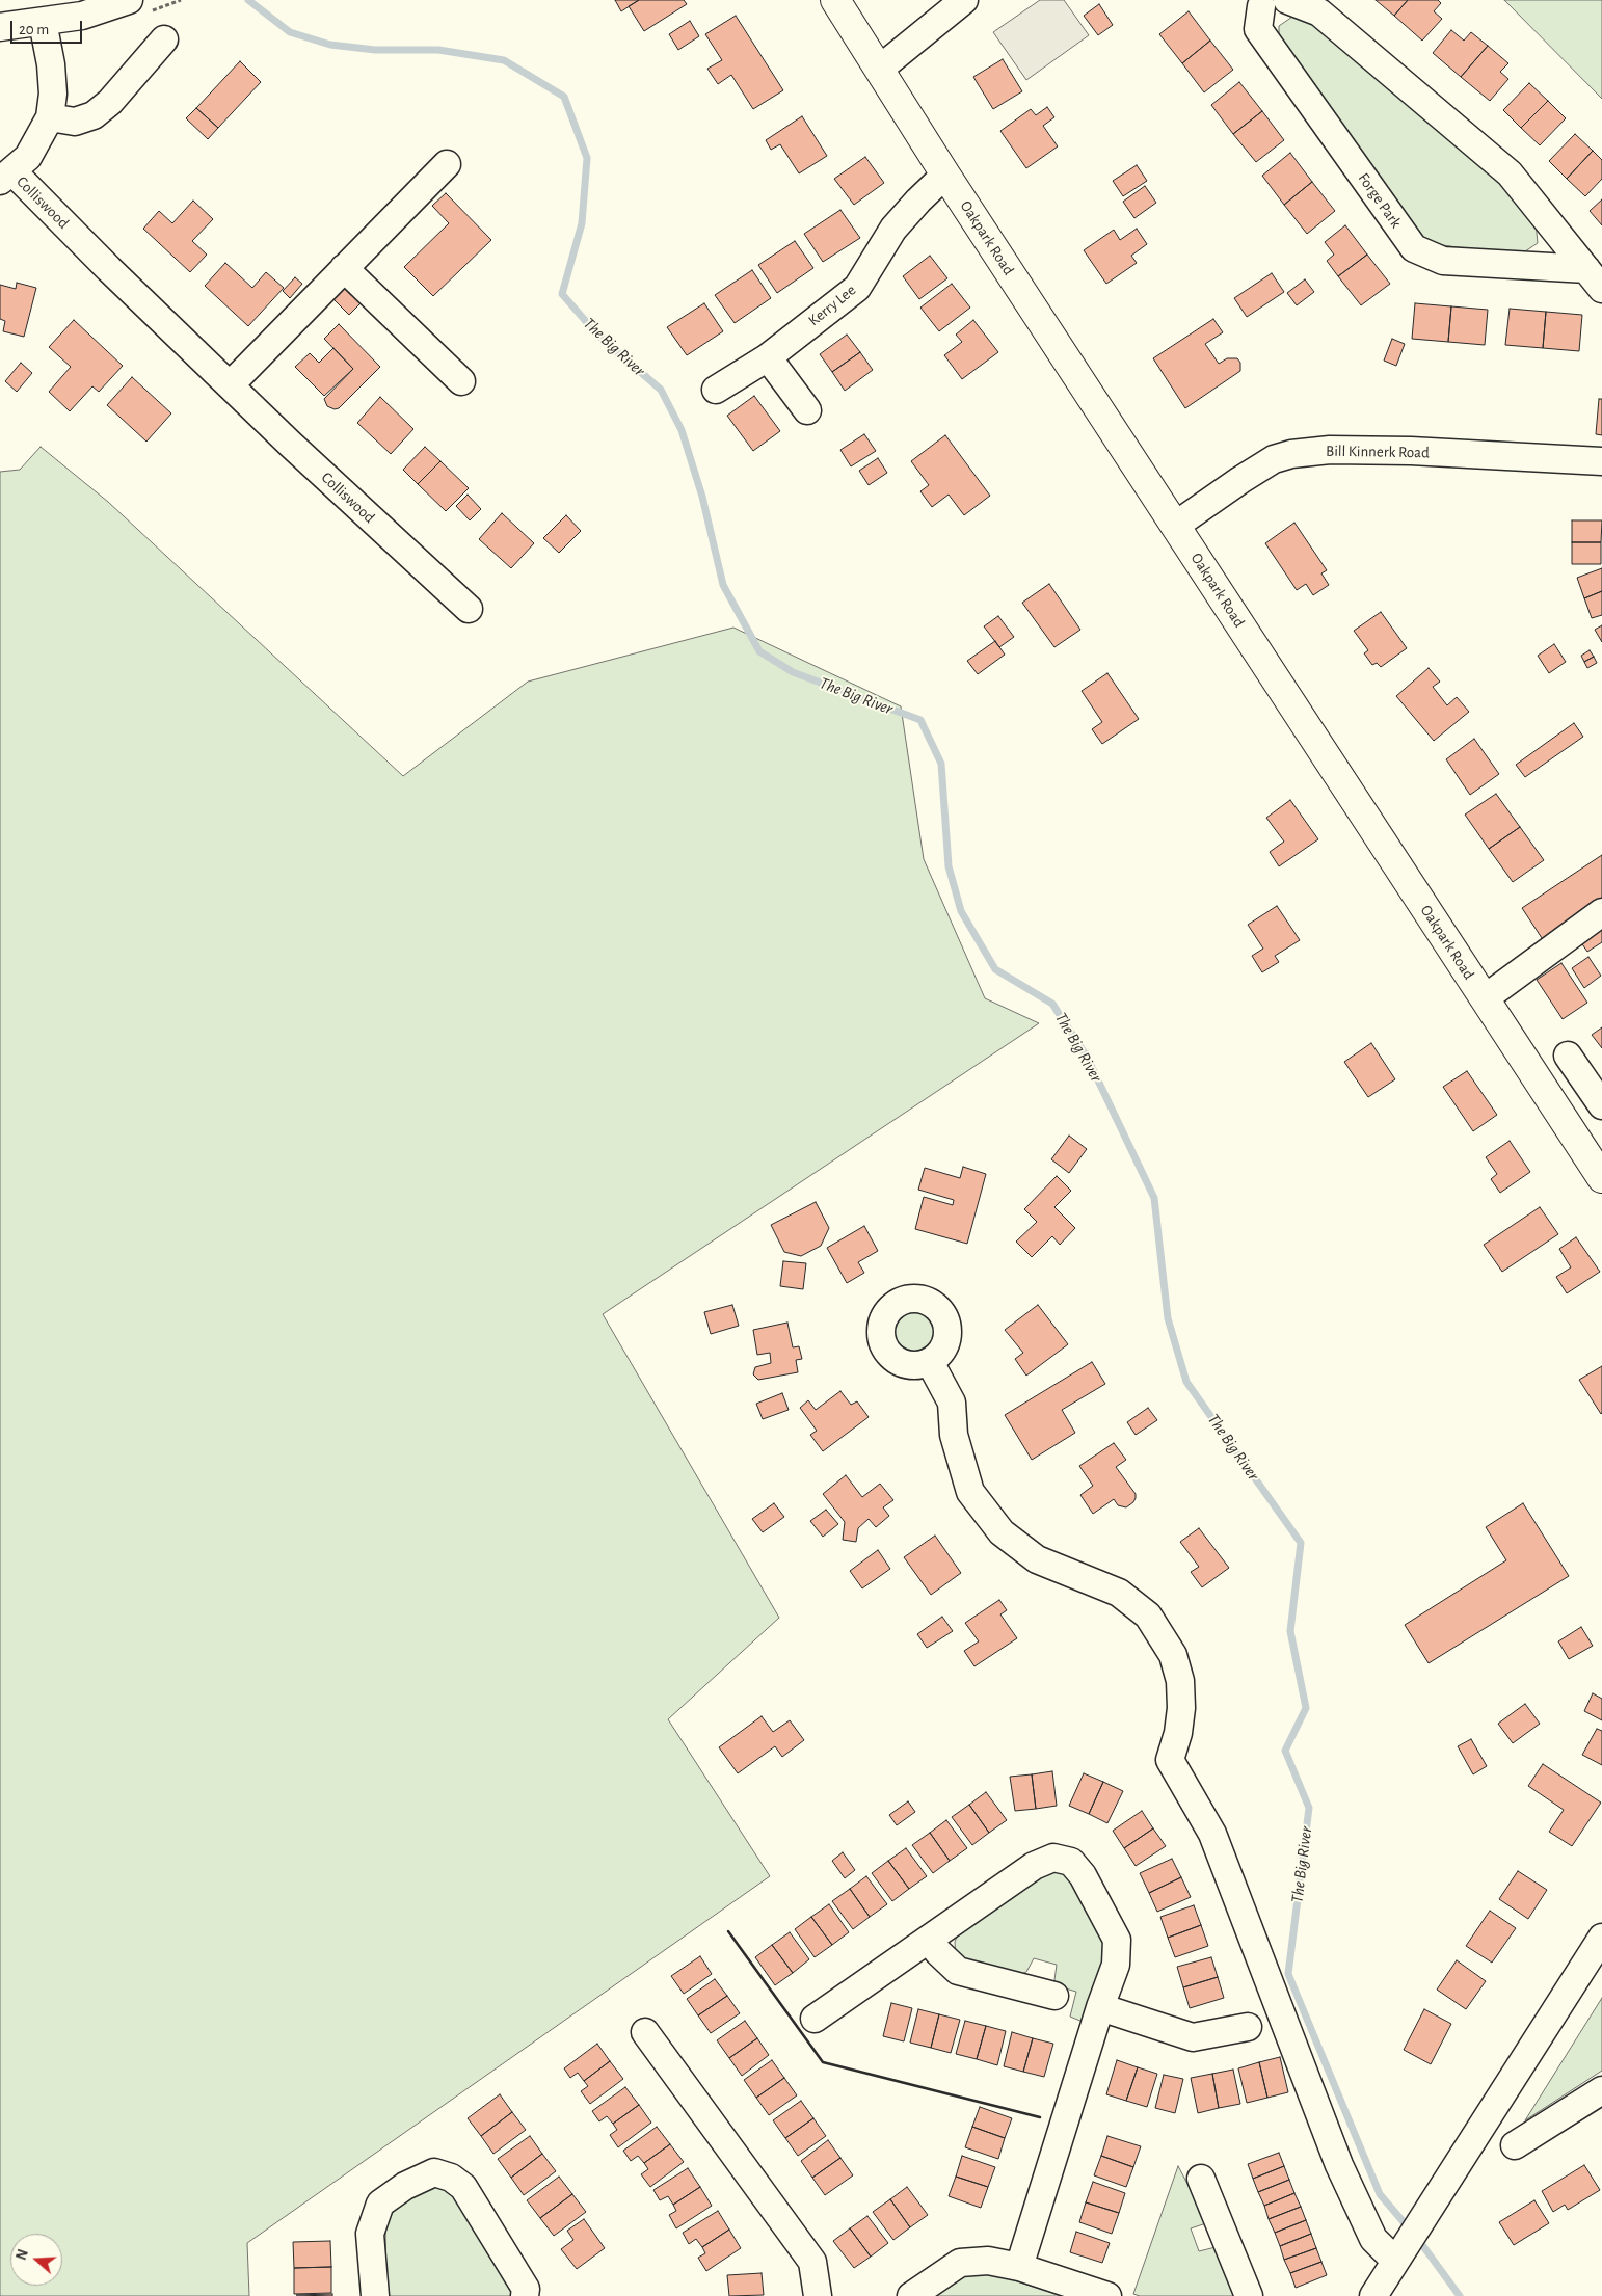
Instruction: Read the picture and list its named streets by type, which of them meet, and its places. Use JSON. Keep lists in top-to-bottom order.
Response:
{
  "streets": {
    "main road": ["Oakpark Road"],
    "street": [
      "Forge Park",
      "Colliswood",
      "Kerry Lee",
      "Bill Kinnerk Road"
    ]
  },
  "crossings": [
    ["Oakpark Road", "Kerry Lee"],
    ["Oakpark Road", "Bill Kinnerk Road"]
  ],
  "water": ["The Big River"],
  "scale_bar": "20 m",
  "north": "left"
}
